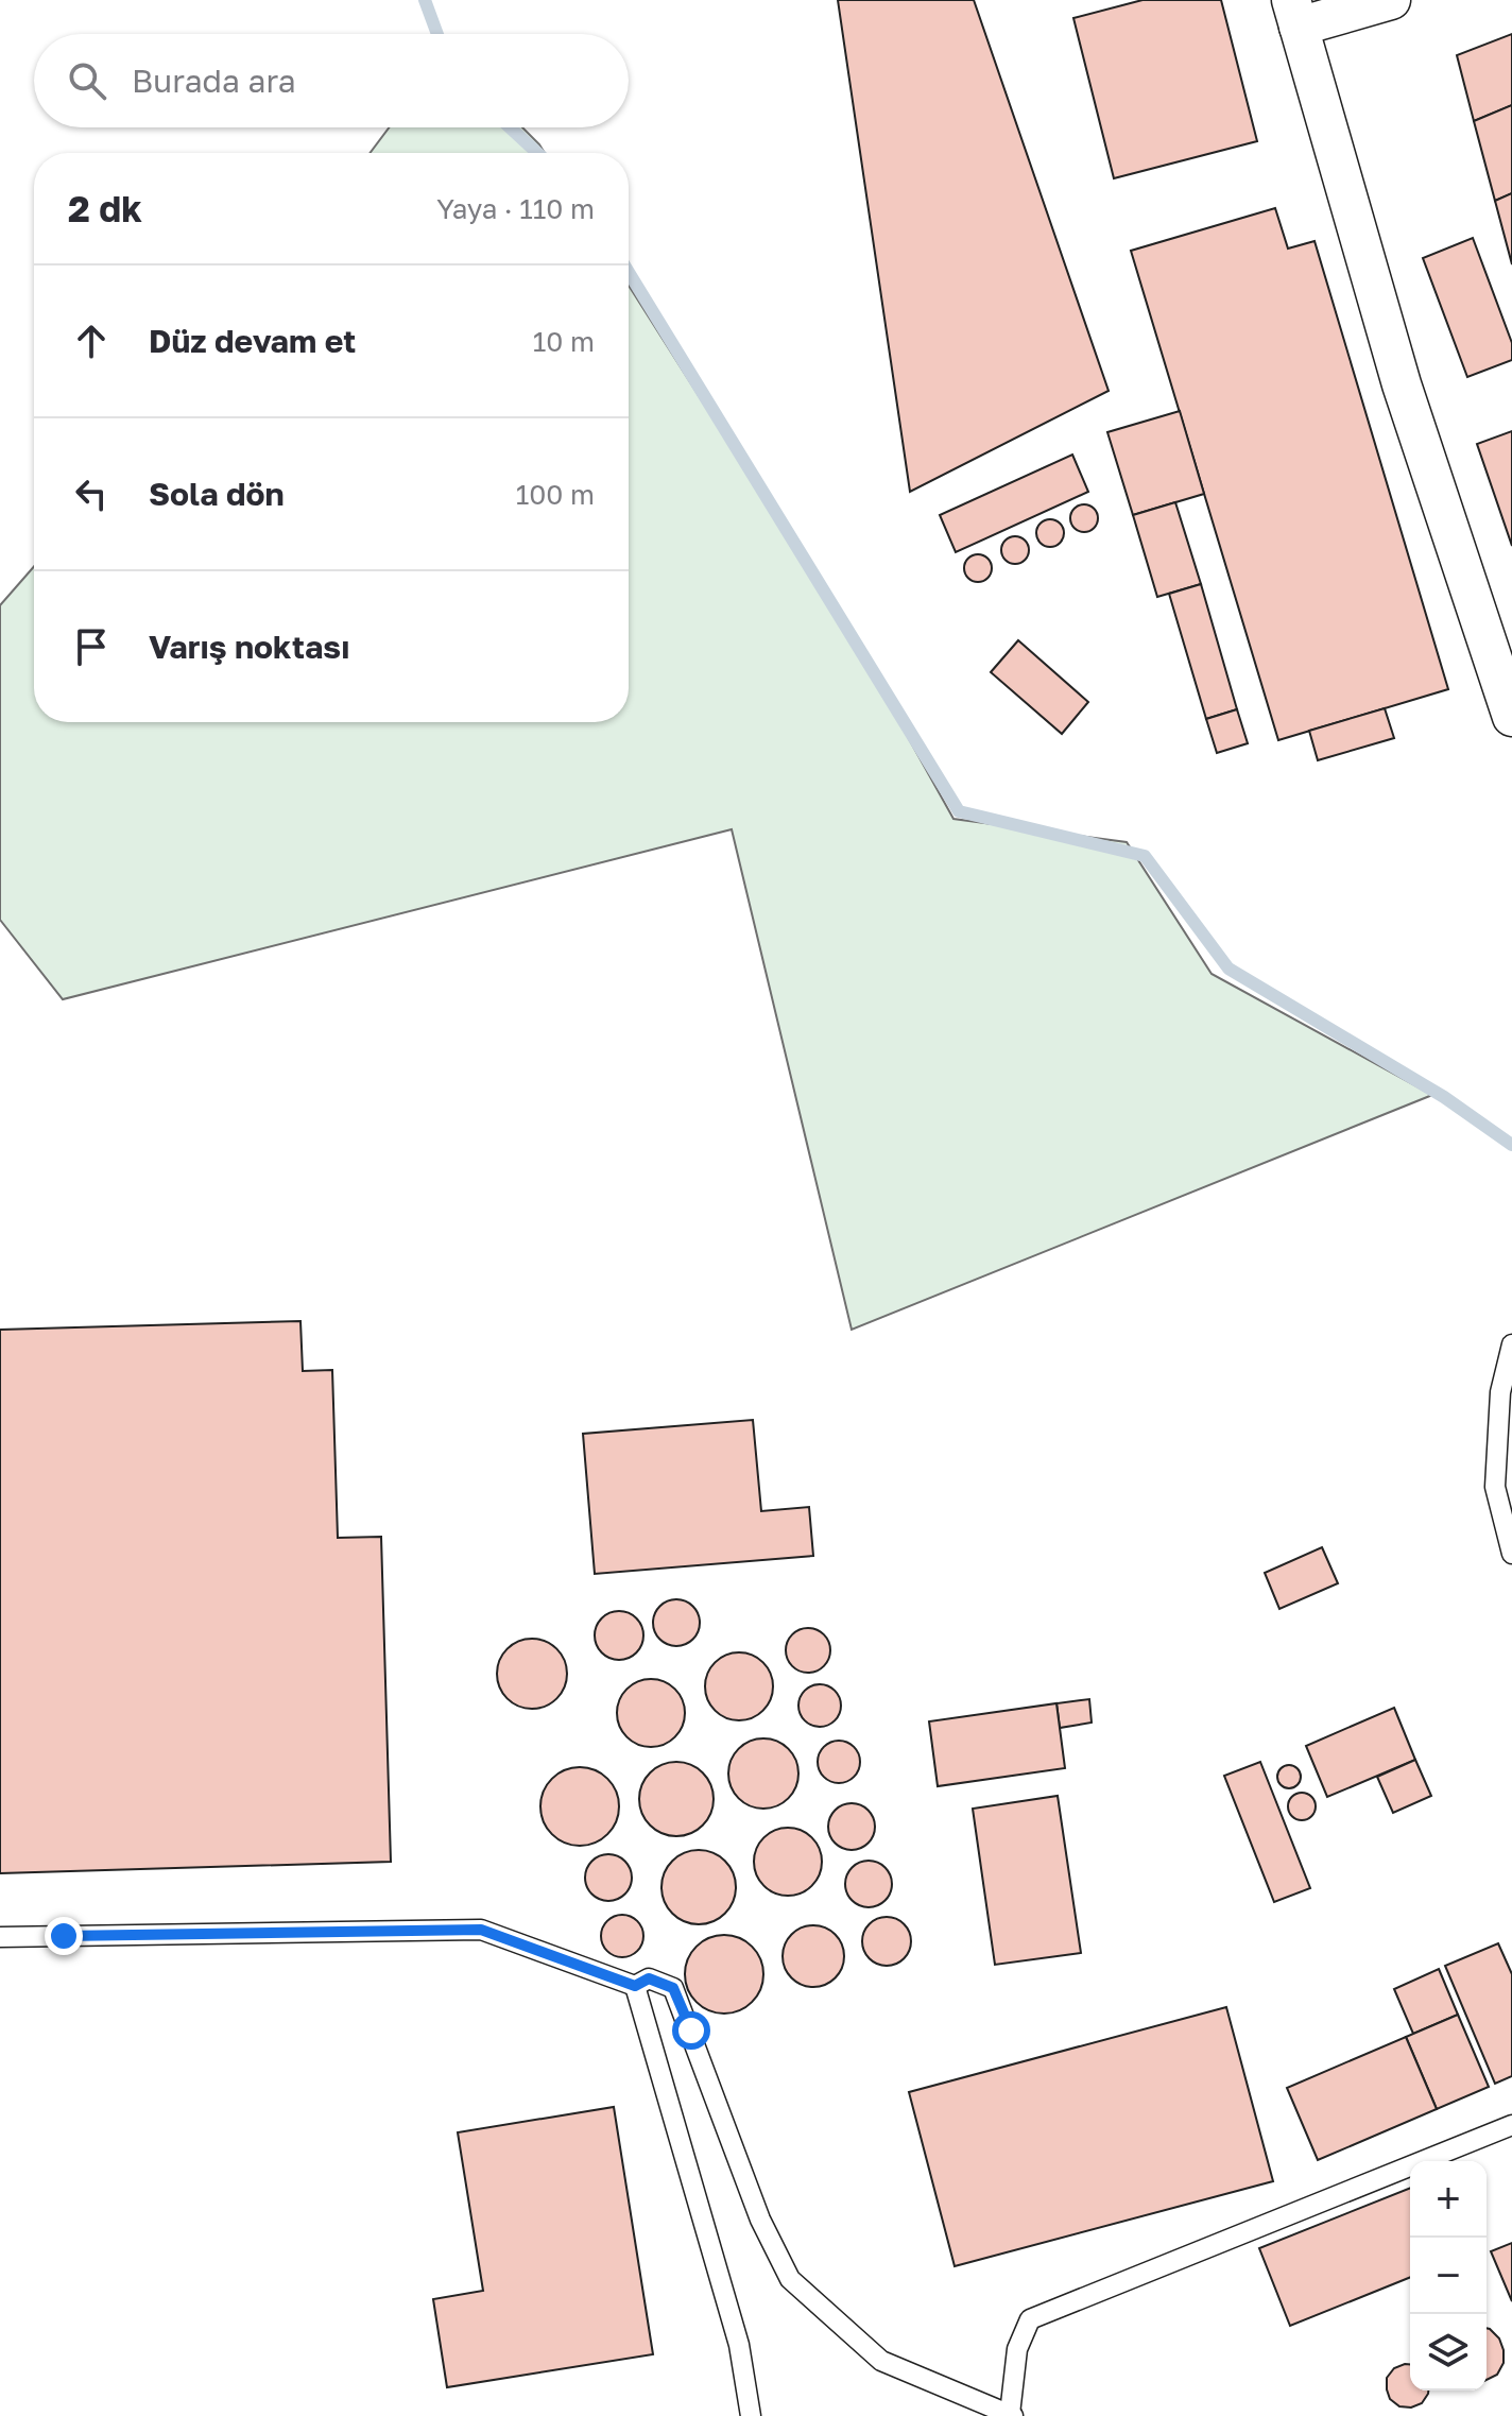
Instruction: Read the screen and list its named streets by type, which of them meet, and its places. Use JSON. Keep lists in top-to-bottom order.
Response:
{
  "page": {
    "search": "Burada ara",
    "heading": ["2 dk", "Yaya · 110 m"],
    "list": [
      ["Düz devam et", "10 m"],
      ["Sola dön", "100 m"],
      "Varış noktası"
    ],
    "map_buttons": ["+", "−"]
  }
}
